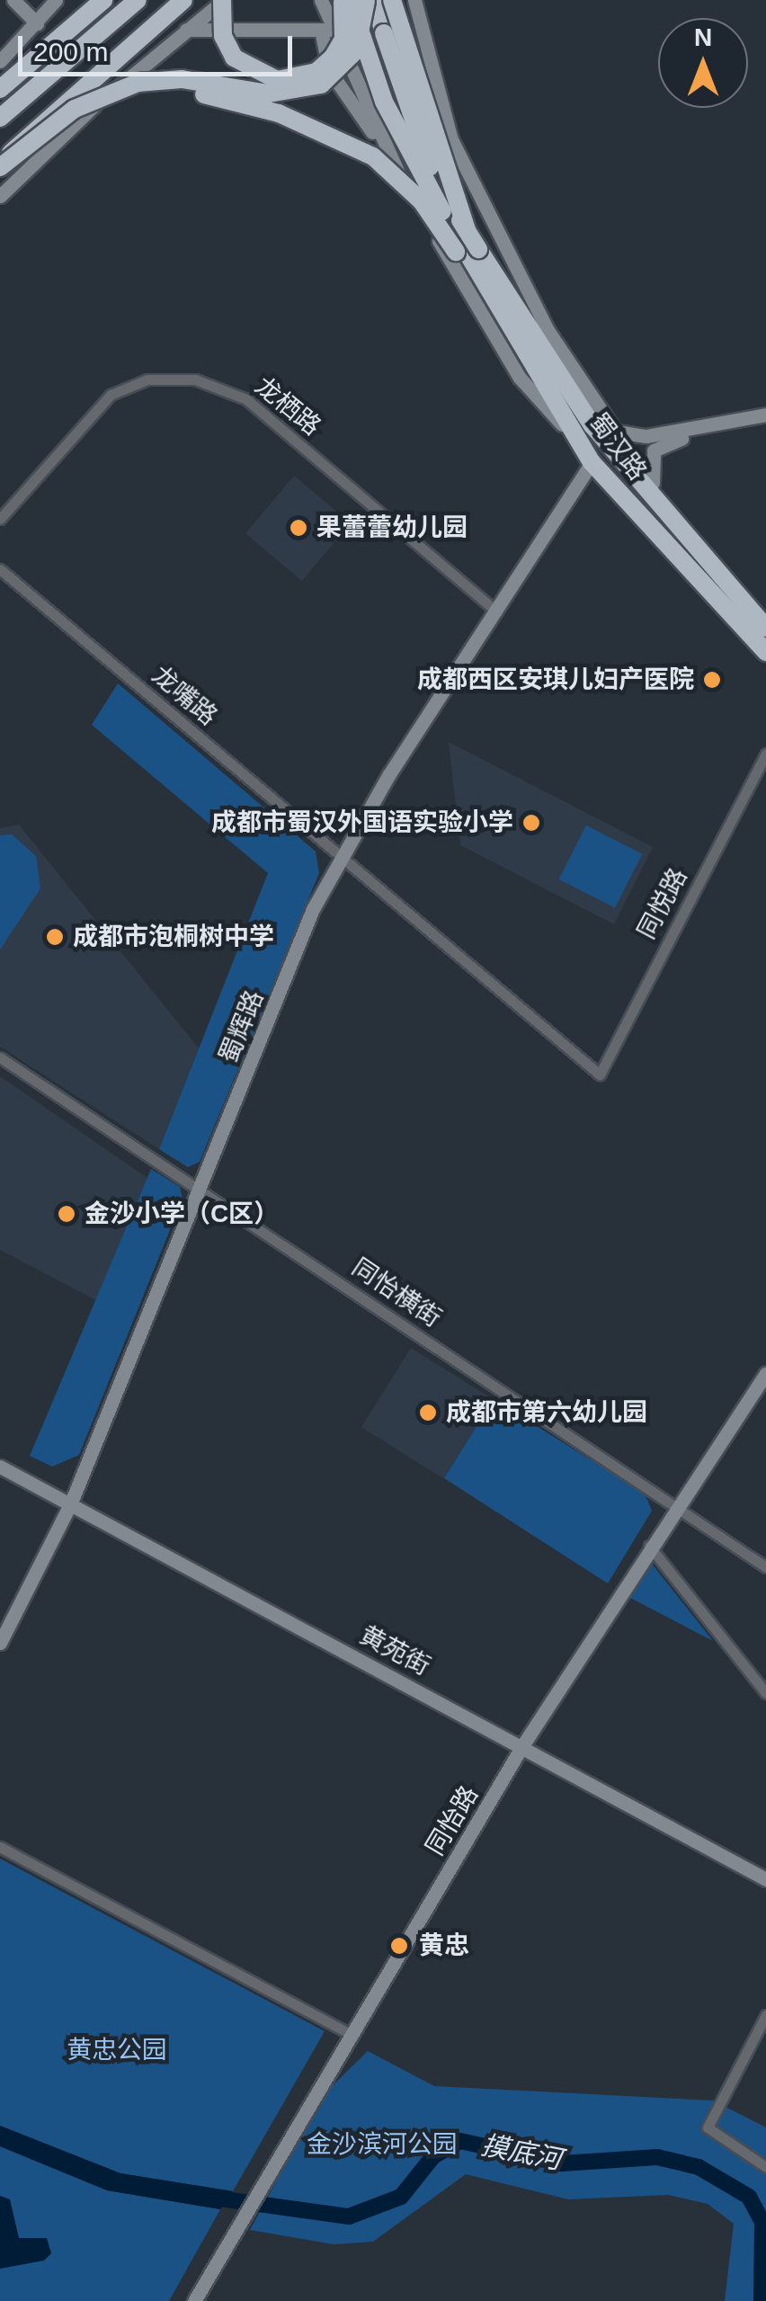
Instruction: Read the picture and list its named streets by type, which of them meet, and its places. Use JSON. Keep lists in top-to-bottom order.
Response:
{
  "streets": {
    "highway": ["蜀汉路"],
    "street": [
      "龙栖路",
      "龙嘴路",
      "同悦路",
      "蜀辉路",
      "同怡横街",
      "黄苑街",
      "同怡路"
    ]
  },
  "crossings": [
    ["龙栖路", "蜀辉路"],
    ["蜀汉路", "蜀辉路"],
    ["龙嘴路", "同悦路"],
    ["龙嘴路", "蜀辉路"],
    ["蜀辉路", "同怡横街"],
    ["蜀辉路", "黄苑街"],
    ["同怡横街", "同怡路"],
    ["黄苑街", "同怡路"]
  ],
  "water": ["摸底河"],
  "parks": ["黄忠公园", "金沙滨河公园"],
  "places": [
    "果蕾蕾幼儿园",
    "成都西区安琪儿妇产医院",
    "成都市蜀汉外国语实验小学",
    "成都市泡桐树中学",
    "金沙小学（C区）",
    "成都市第六幼儿园",
    "黄忠"
  ],
  "scale_bar": "200 m",
  "north": "top"
}
